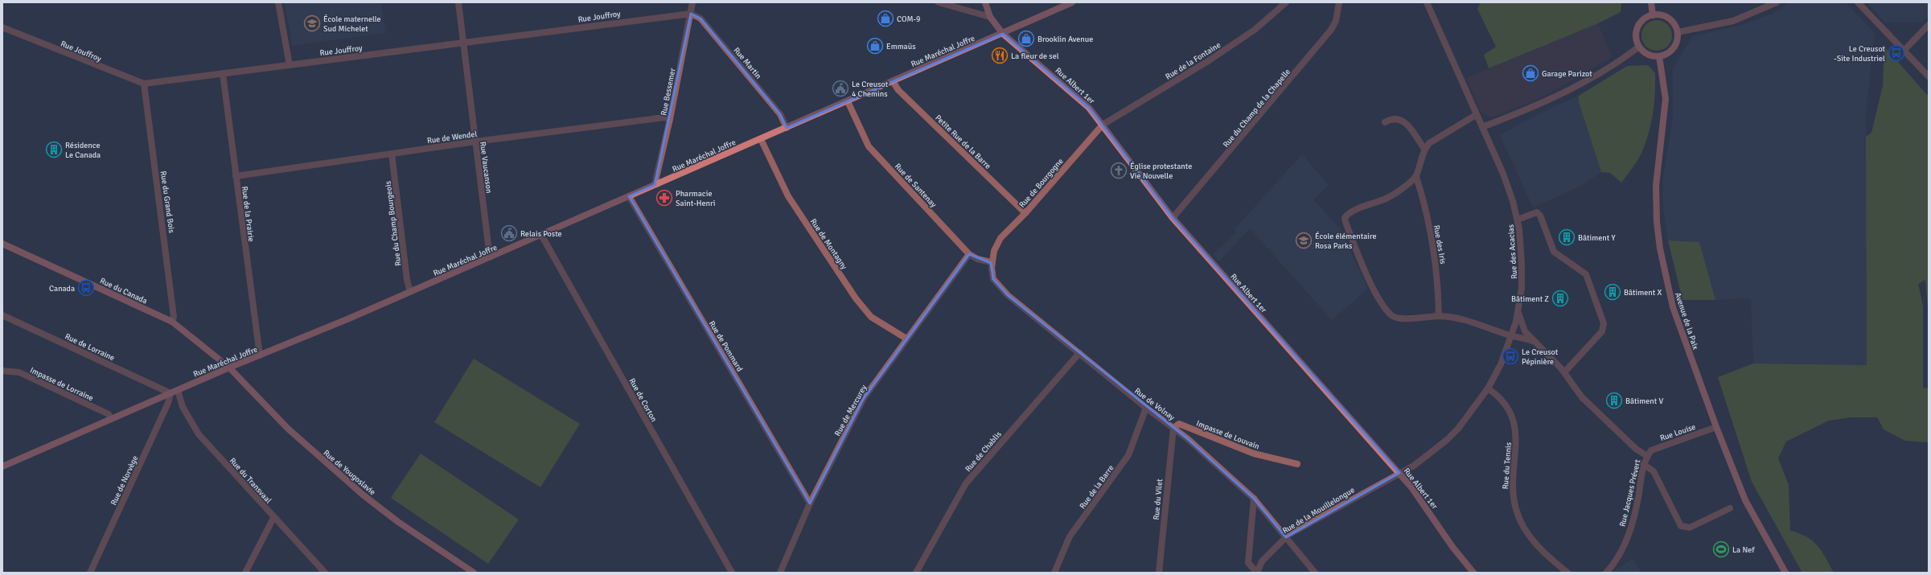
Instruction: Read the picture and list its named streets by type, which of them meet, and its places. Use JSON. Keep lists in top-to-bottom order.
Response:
{
  "streets": {
    "main road": [
      "Rue Maréchal Joffre",
      "Rue Albert 1er",
      "Rue du Canada",
      "Avenue de la Paix",
      "Rue de Yougoslavie"
    ],
    "street": [
      "Rue Jouffroy",
      "Rue de la Fontaine",
      "Rue Martin",
      "Rue Bessemer",
      "Rue du Champ de la Chapelle",
      "Rue de Wendel",
      "Petite Rue de la Barre",
      "Rue Vaucanson",
      "Rue de Bourgogne",
      "Rue de Santenay",
      "Rue du Grand Bois",
      "Rue de la Prairie",
      "Rue du Champ Bourgeois",
      "Rue de Montagny",
      "Rue des Iris",
      "Rue des Acacias",
      "Rue de Pommard",
      "Rue de Lorraine",
      "Impasse de Lorraine",
      "Rue de Corton",
      "Rue de Volnay",
      "Rue de Mercurey",
      "Rue Louise",
      "Impasse de Louvain",
      "Rue de Chablis",
      "Rue du Tennis",
      "Rue de Norvège",
      "Rue du Transvaal",
      "Rue de la Barre",
      "Rue Jacques Prévert",
      "Rue du Vilet",
      "Rue de la Mouillelongue"
    ]
  },
  "crossings": [
    ["Rue Jouffroy", "Rue Martin"],
    ["Rue Jouffroy", "Rue Bessemer"],
    ["Rue Jouffroy", "Rue Vaucanson"],
    ["Rue Jouffroy", "Rue du Grand Bois"],
    ["Rue Jouffroy", "Rue de la Prairie"],
    ["Rue Maréchal Joffre", "Rue Martin"],
    ["Rue Maréchal Joffre", "Rue Albert 1er"],
    ["Rue Maréchal Joffre", "Rue Bessemer"],
    ["Rue Maréchal Joffre", "Petite Rue de la Barre"],
    ["Rue Maréchal Joffre", "Rue Vaucanson"],
    ["Rue Maréchal Joffre", "Rue de Santenay"],
    ["Rue Maréchal Joffre", "Rue de la Prairie"],
    ["Rue Maréchal Joffre", "Rue du Champ Bourgeois"],
    ["Rue Maréchal Joffre", "Rue de Montagny"],
    ["Rue Maréchal Joffre", "Rue du Canada"],
    ["Rue Maréchal Joffre", "Rue de Pommard"],
    ["Rue Maréchal Joffre", "Rue de Lorraine"],
    ["Rue Maréchal Joffre", "Impasse de Lorraine"],
    ["Rue Maréchal Joffre", "Rue de Corton"],
    ["Rue Maréchal Joffre", "Rue de Yougoslavie"],
    ["Rue Maréchal Joffre", "Rue de Norvège"],
    ["Rue Maréchal Joffre", "Rue du Transvaal"],
    ["Rue de la Fontaine", "Rue Albert 1er"],
    ["Rue de la Fontaine", "Rue de Bourgogne"],
    ["Rue Martin", "Rue Bessemer"],
    ["Rue Albert 1er", "Rue du Champ de la Chapelle"],
    ["Rue Albert 1er", "Rue de Bourgogne"],
    ["Rue Albert 1er", "Rue des Acacias"],
    ["Rue Albert 1er", "Rue de la Mouillelongue"],
    ["Rue Bessemer", "Rue de Wendel"],
    ["Rue de Wendel", "Rue Vaucanson"],
    ["Rue de Wendel", "Rue de la Prairie"],
    ["Rue de Wendel", "Rue du Champ Bourgeois"],
    ["Petite Rue de la Barre", "Rue de Bourgogne"],
    ["Rue de Bourgogne", "Rue de Volnay"],
    ["Rue de Santenay", "Rue de Volnay"],
    ["Rue de Santenay", "Rue de Mercurey"],
    ["Rue du Grand Bois", "Rue du Canada"],
    ["Rue de Montagny", "Rue de Mercurey"],
    ["Rue des Iris", "Rue Jacques Prévert"],
    ["Rue des Acacias", "Rue du Tennis"],
    ["Rue des Acacias", "Rue Jacques Prévert"],
    ["Rue des Acacias", "Rue de la Mouillelongue"],
    ["Rue du Canada", "Rue de Yougoslavie"],
    ["Avenue de la Paix", "Rue Louise"],
    ["Rue de Pommard", "Rue de Mercurey"],
    ["Rue de Lorraine", "Rue de Norvège"],
    ["Rue de Volnay", "Impasse de Louvain"],
    ["Rue de Volnay", "Rue de Chablis"],
    ["Rue de Volnay", "Rue de la Barre"],
    ["Rue de Volnay", "Rue du Vilet"],
    ["Rue de Volnay", "Rue de la Mouillelongue"],
    ["Rue Louise", "Rue Jacques Prévert"],
    ["Impasse de Louvain", "Rue du Vilet"]
  ],
  "places": {
    "shop": [
      "COM-9",
      "Brooklin Avenue",
      "Emmaüs",
      "Garage Parizot"
    ],
    "school or university": ["École maternelle Sud Michelet", "École élémentaire Rosa Parks"],
    "bus stop": ["Le Creusot -Site Industriel", "Canada", "Le Creusot Pépinière"],
    "restaurant": ["La fleur de sel"],
    "public building": ["Le Creusot 4 Chemins", "Relais Poste"],
    "building": [
      "Résidence Le Canada",
      "Bâtiment Y",
      "Bâtiment X",
      "Bâtiment Z",
      "Bâtiment V"
    ],
    "church": ["Église protestante Vie Nouvelle"],
    "pharmacy": ["Pharmacie Saint-Henri"],
    "sports": ["La Nef"]
  }
}
